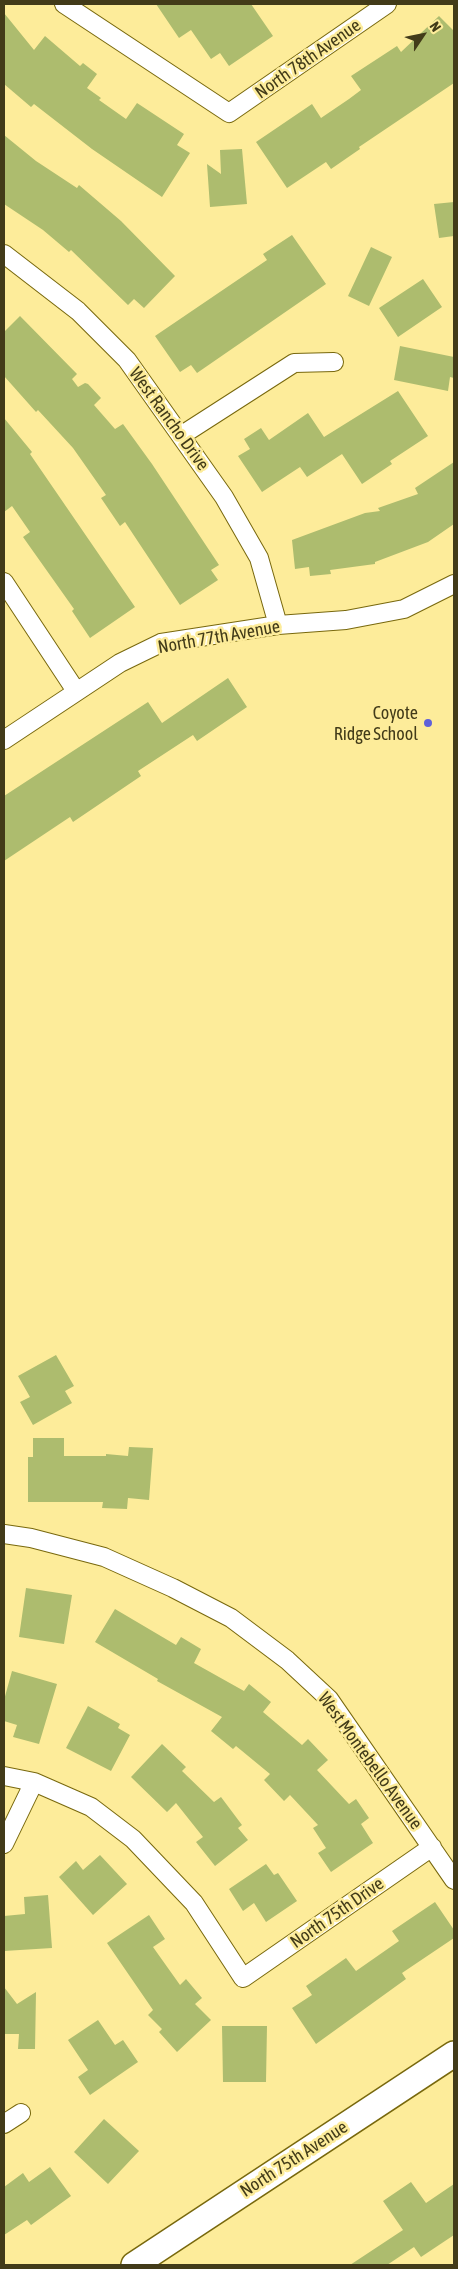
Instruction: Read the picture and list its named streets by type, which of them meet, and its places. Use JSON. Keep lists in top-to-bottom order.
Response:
{
  "streets": {
    "main road": ["North 75th Avenue"],
    "street": [
      "North 78th Avenue",
      "West Rancho Drive",
      "North 77th Avenue",
      "West Montebello Avenue",
      "North 75th Drive"
    ]
  },
  "crossings": [
    ["West Rancho Drive", "North 77th Avenue"],
    ["West Montebello Avenue", "North 75th Drive"]
  ],
  "places": ["Coyote Ridge School"],
  "north": "top right"
}
